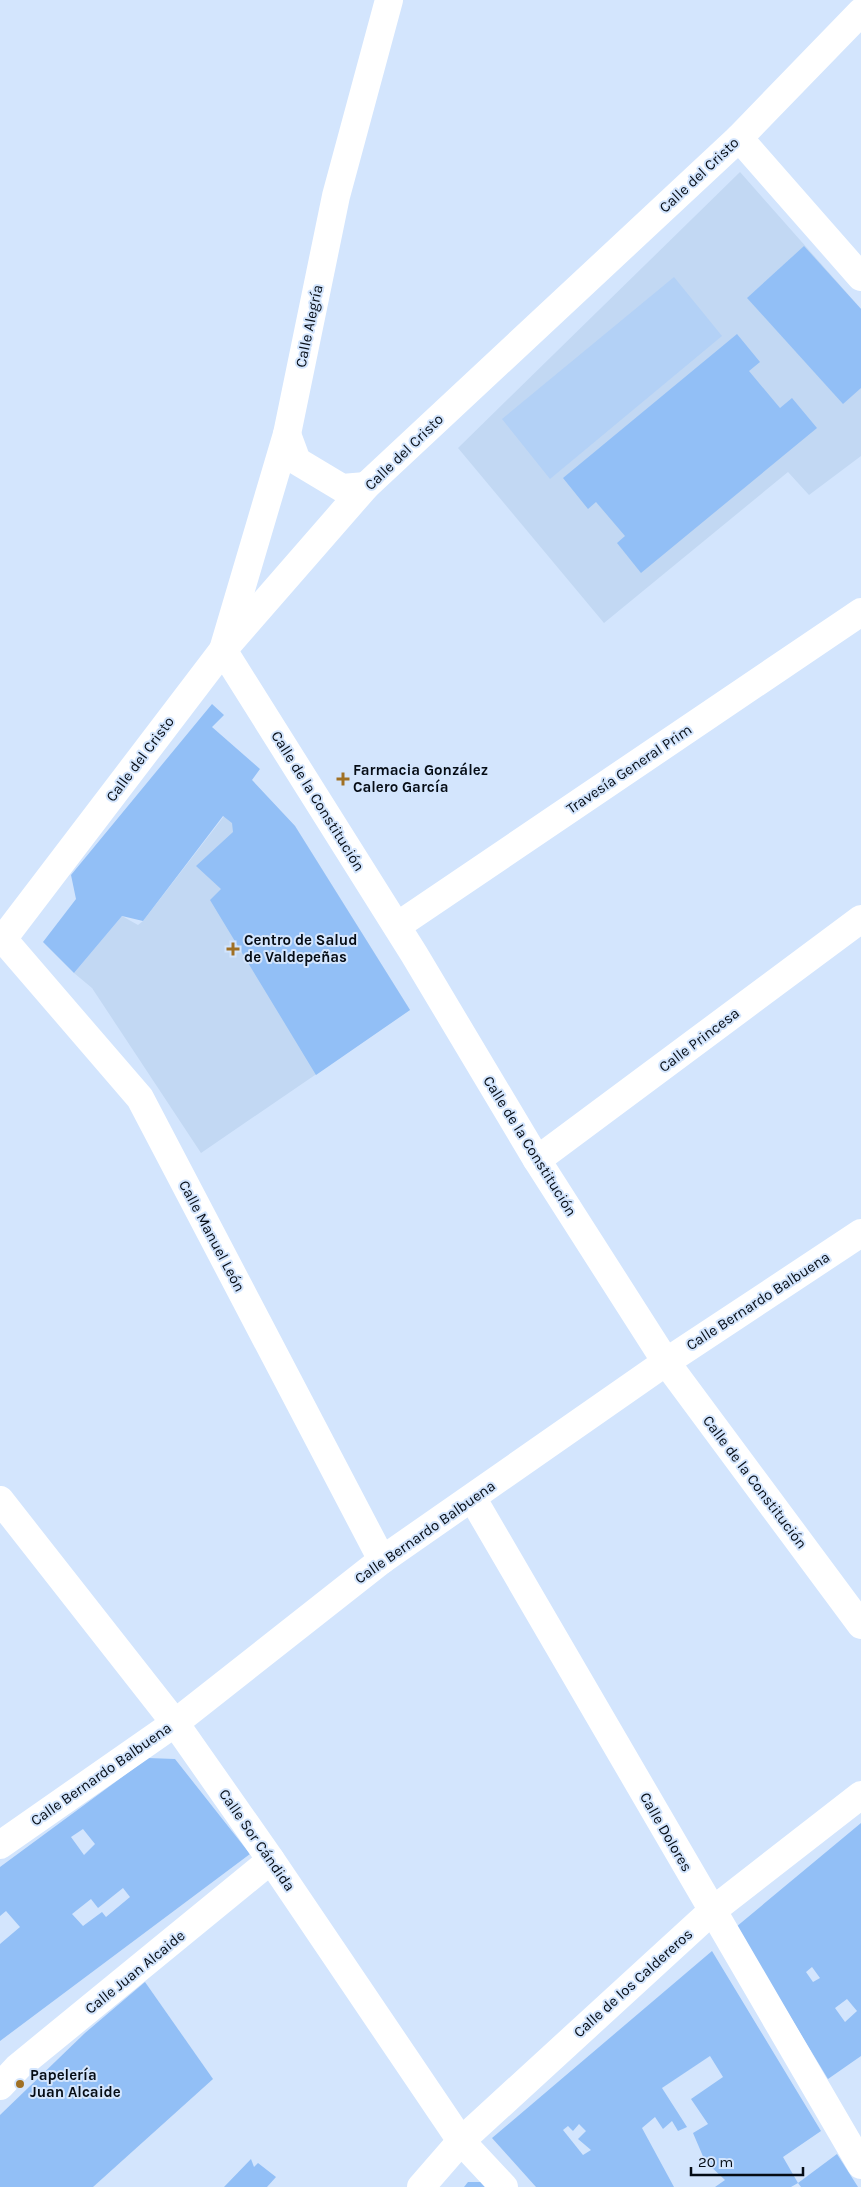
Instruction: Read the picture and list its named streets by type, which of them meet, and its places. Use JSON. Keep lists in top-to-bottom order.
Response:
{
  "streets": {
    "street": [
      "Calle del Cristo",
      "Calle Alegría",
      "Travesía General Prim",
      "Calle de la Constitución",
      "Calle Princesa",
      "Calle Manuel León",
      "Calle Bernardo Balbuena",
      "Calle Dolores",
      "Calle Sor Cándida",
      "Calle Juan Alcaide",
      "Calle de los Caldereros"
    ]
  },
  "crossings": [
    ["Calle del Cristo", "Calle Alegría"],
    ["Calle del Cristo", "Calle de la Constitución"],
    ["Calle del Cristo", "Calle Manuel León"],
    ["Calle Alegría", "Calle de la Constitución"],
    ["Travesía General Prim", "Calle de la Constitución"],
    ["Calle de la Constitución", "Calle Princesa"],
    ["Calle de la Constitución", "Calle Bernardo Balbuena"],
    ["Calle Manuel León", "Calle Bernardo Balbuena"],
    ["Calle Bernardo Balbuena", "Calle Dolores"],
    ["Calle Bernardo Balbuena", "Calle Sor Cándida"],
    ["Calle Dolores", "Calle de los Caldereros"],
    ["Calle Sor Cándida", "Calle Juan Alcaide"],
    ["Calle Sor Cándida", "Calle de los Caldereros"]
  ],
  "places": {
    "health": ["Farmacia González Calero García", "Centro de Salud de Valdepeñas"],
    "other": ["Papelería Juan Alcaide"]
  },
  "scale_bar": "20 m"
}
